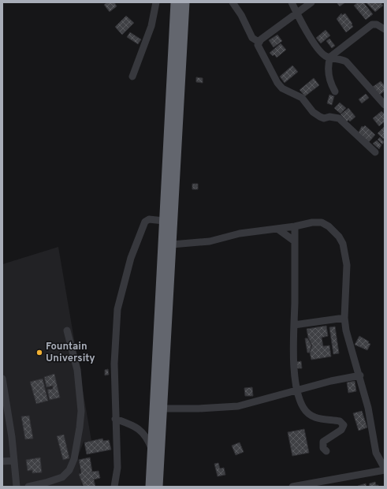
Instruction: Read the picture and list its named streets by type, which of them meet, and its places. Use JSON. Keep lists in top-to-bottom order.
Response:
{
  "places": ["Fountain University"]
}
